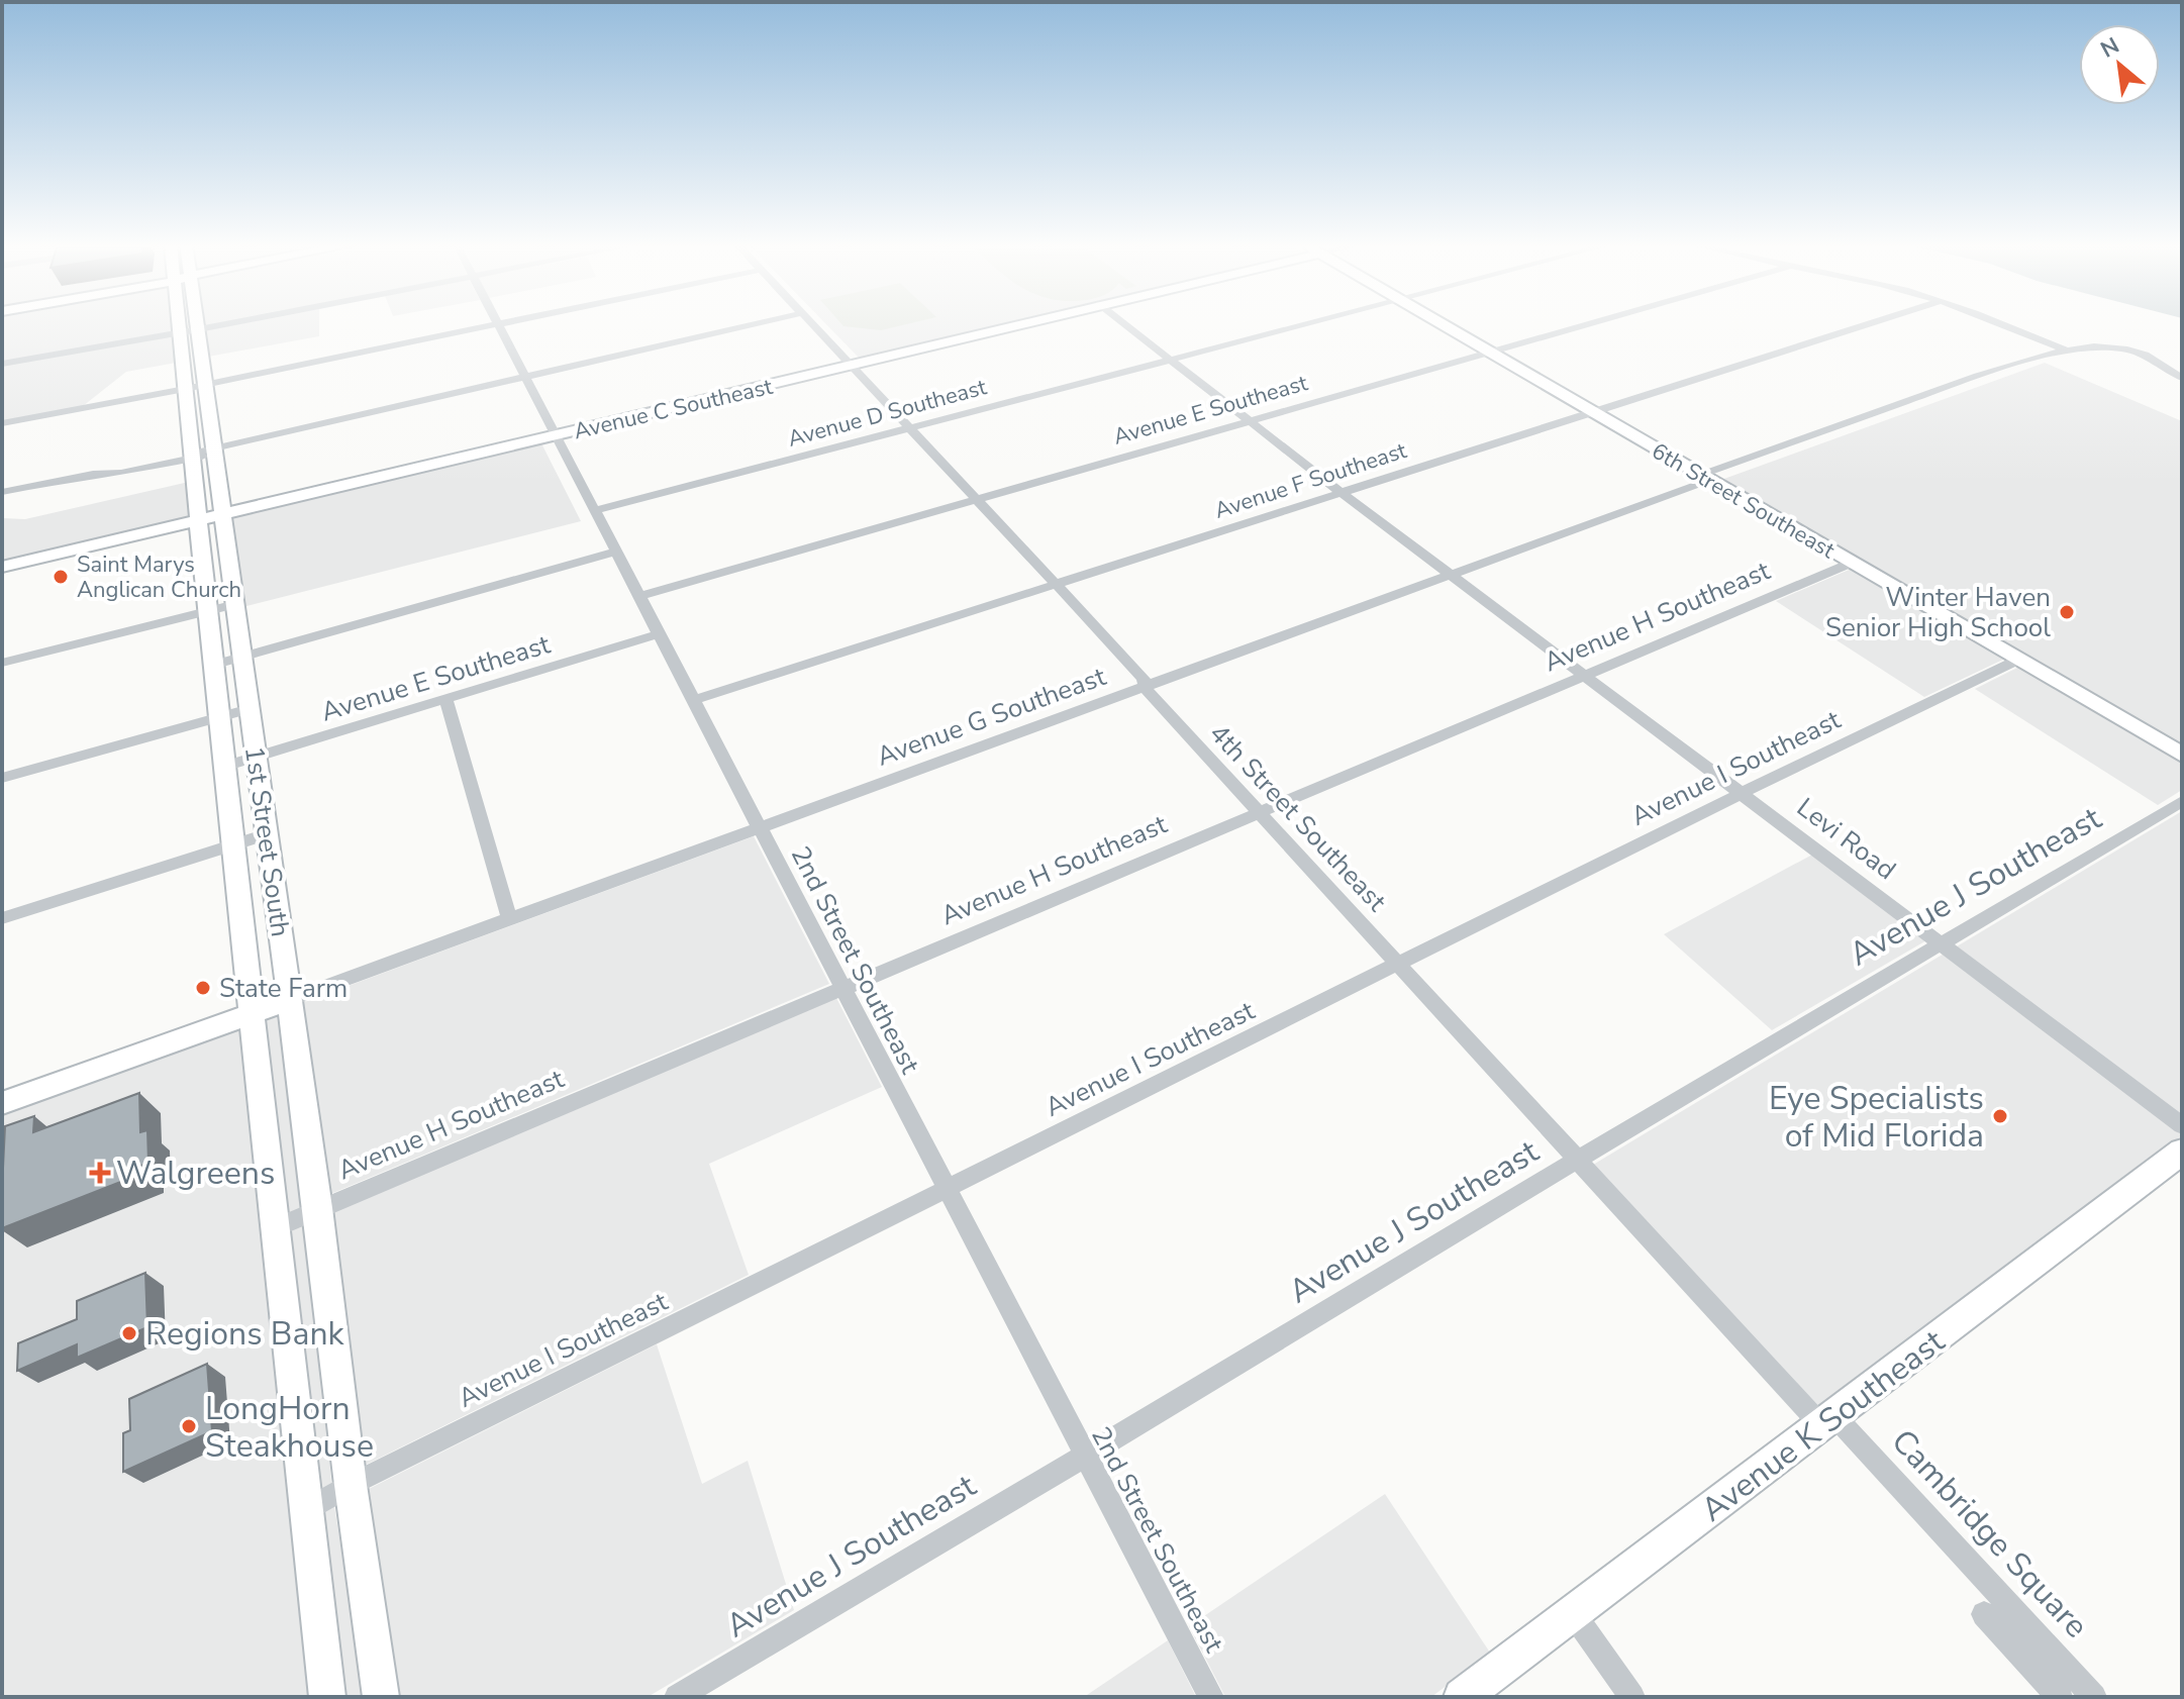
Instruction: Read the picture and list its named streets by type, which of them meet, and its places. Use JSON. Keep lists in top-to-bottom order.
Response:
{
  "streets": {
    "main road": [
      "Avenue C Southeast",
      "6th Street Southeast",
      "1st Street South",
      "Avenue K Southeast"
    ],
    "street": [
      "Avenue E Southeast",
      "Avenue D Southeast",
      "Avenue F Southeast",
      "Avenue H Southeast",
      "Avenue G Southeast",
      "Avenue I Southeast",
      "4th Street Southeast",
      "Levi Road",
      "Avenue J Southeast",
      "2nd Street Southeast",
      "Cambridge Square"
    ]
  },
  "crossings": [
    ["Avenue C Southeast", "4th Street Southeast"],
    ["Avenue C Southeast", "1st Street South"],
    ["Avenue C Southeast", "2nd Street Southeast"],
    ["Avenue E Southeast", "6th Street Southeast"],
    ["Avenue E Southeast", "4th Street Southeast"],
    ["Avenue E Southeast", "Levi Road"],
    ["Avenue E Southeast", "1st Street South"],
    ["Avenue E Southeast", "2nd Street Southeast"],
    ["Avenue D Southeast", "4th Street Southeast"],
    ["Avenue D Southeast", "Levi Road"],
    ["Avenue D Southeast", "2nd Street Southeast"],
    ["Avenue F Southeast", "6th Street Southeast"],
    ["Avenue F Southeast", "4th Street Southeast"],
    ["Avenue F Southeast", "Levi Road"],
    ["Avenue F Southeast", "2nd Street Southeast"],
    ["6th Street Southeast", "Avenue H Southeast"],
    ["6th Street Southeast", "Avenue G Southeast"],
    ["6th Street Southeast", "Avenue I Southeast"],
    ["Avenue H Southeast", "4th Street Southeast"],
    ["Avenue H Southeast", "Levi Road"],
    ["Avenue H Southeast", "1st Street South"],
    ["Avenue H Southeast", "2nd Street Southeast"],
    ["Avenue G Southeast", "4th Street Southeast"],
    ["Avenue G Southeast", "Levi Road"],
    ["Avenue G Southeast", "1st Street South"],
    ["Avenue G Southeast", "2nd Street Southeast"],
    ["Avenue I Southeast", "4th Street Southeast"],
    ["Avenue I Southeast", "Levi Road"],
    ["Avenue I Southeast", "1st Street South"],
    ["Avenue I Southeast", "2nd Street Southeast"],
    ["4th Street Southeast", "Avenue J Southeast"],
    ["4th Street Southeast", "Avenue K Southeast"],
    ["4th Street Southeast", "Cambridge Square"],
    ["Levi Road", "Avenue J Southeast"],
    ["Avenue J Southeast", "2nd Street Southeast"],
    ["Avenue K Southeast", "Cambridge Square"]
  ],
  "places": {
    "other": [
      "Saint Marys Anglican Church",
      "Winter Haven Senior High School",
      "State Farm",
      "Eye Specialists of Mid Florida",
      "Regions Bank",
      "LongHorn Steakhouse"
    ],
    "health": ["Walgreens"]
  },
  "north": "top left"
}
